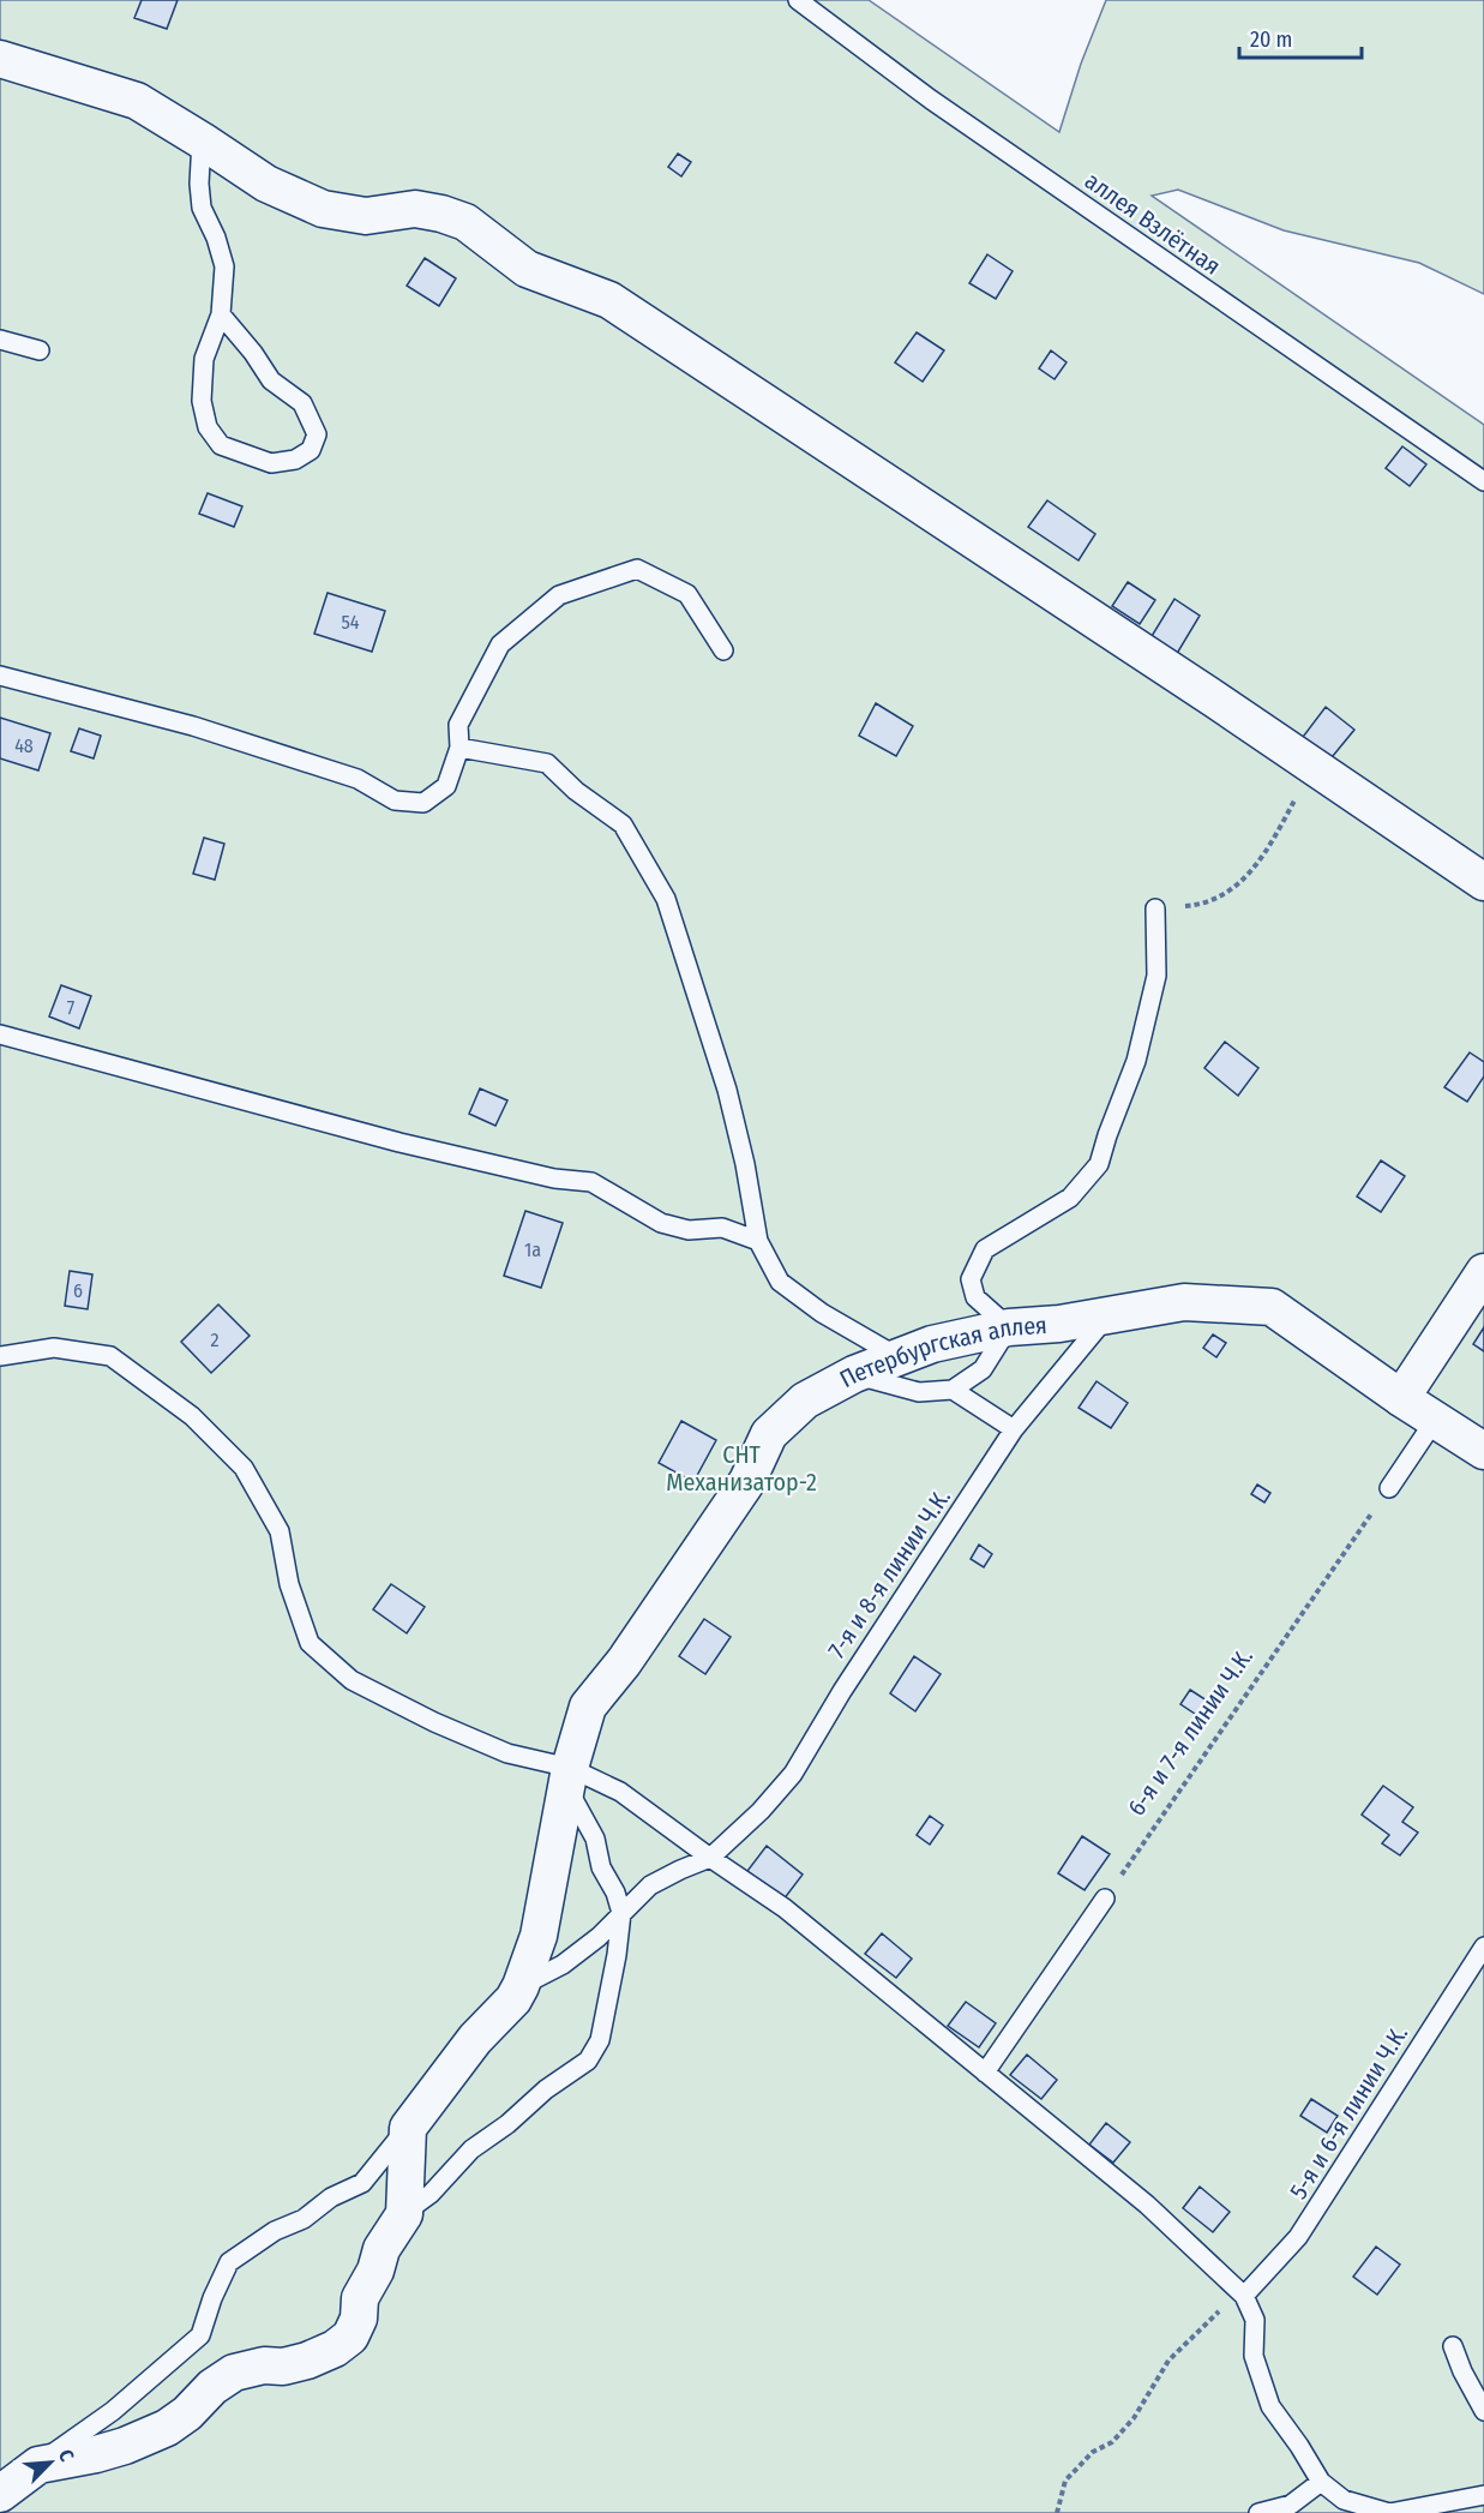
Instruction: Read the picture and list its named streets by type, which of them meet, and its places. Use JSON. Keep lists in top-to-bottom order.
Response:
{
  "streets": {
    "street": ["Петербургская аллея"],
    "lane": ["аллея Взлётная", "7-я и 8-я линии Ч.К.", "5-я и 6-я линии Ч.К."],
    "path": ["6-я и 7-я линии Ч.К."]
  },
  "crossings": [
    ["Петербургская аллея", "7-я и 8-я линии Ч.К."]
  ],
  "parks": ["СНТ Механизатор-2"],
  "house_numbers": [
    "54",
    "48",
    "7",
    "1а",
    "6",
    "2"
  ],
  "scale_bar": "20 m",
  "north": "top right"
}
